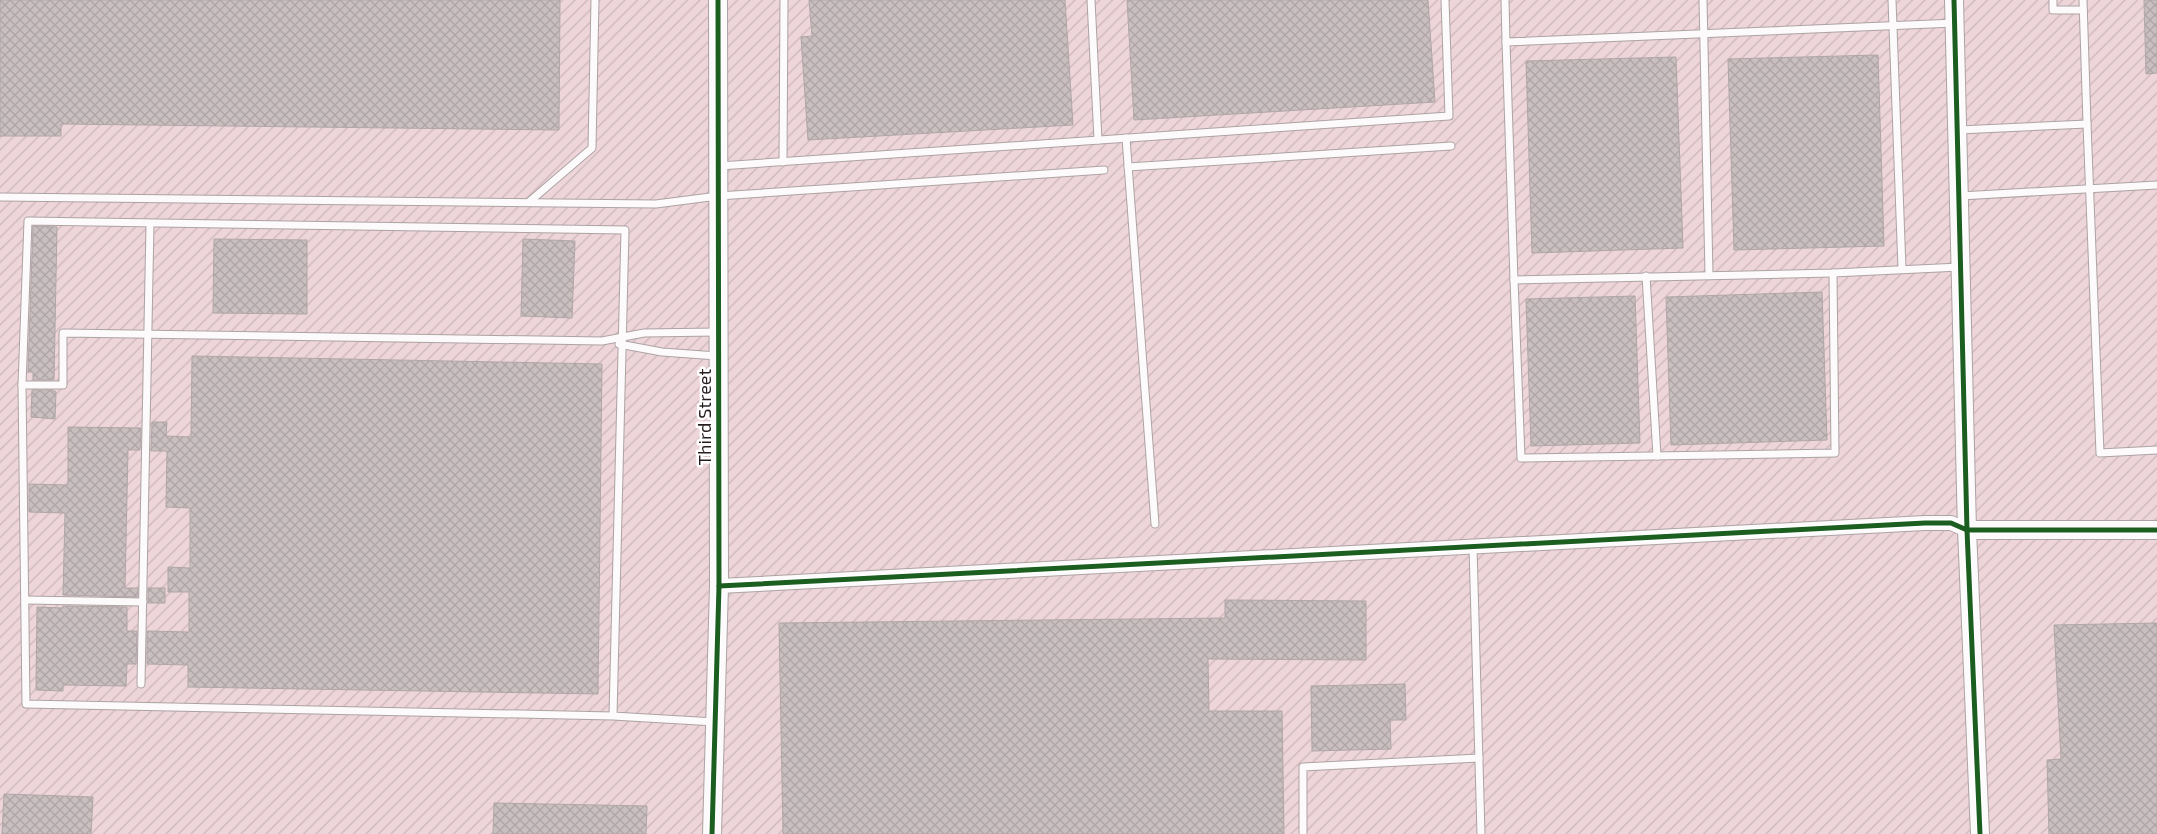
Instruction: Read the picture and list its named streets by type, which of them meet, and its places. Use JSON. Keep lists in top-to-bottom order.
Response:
{
  "streets": {
    "street": ["Third Street"]
  }
}
